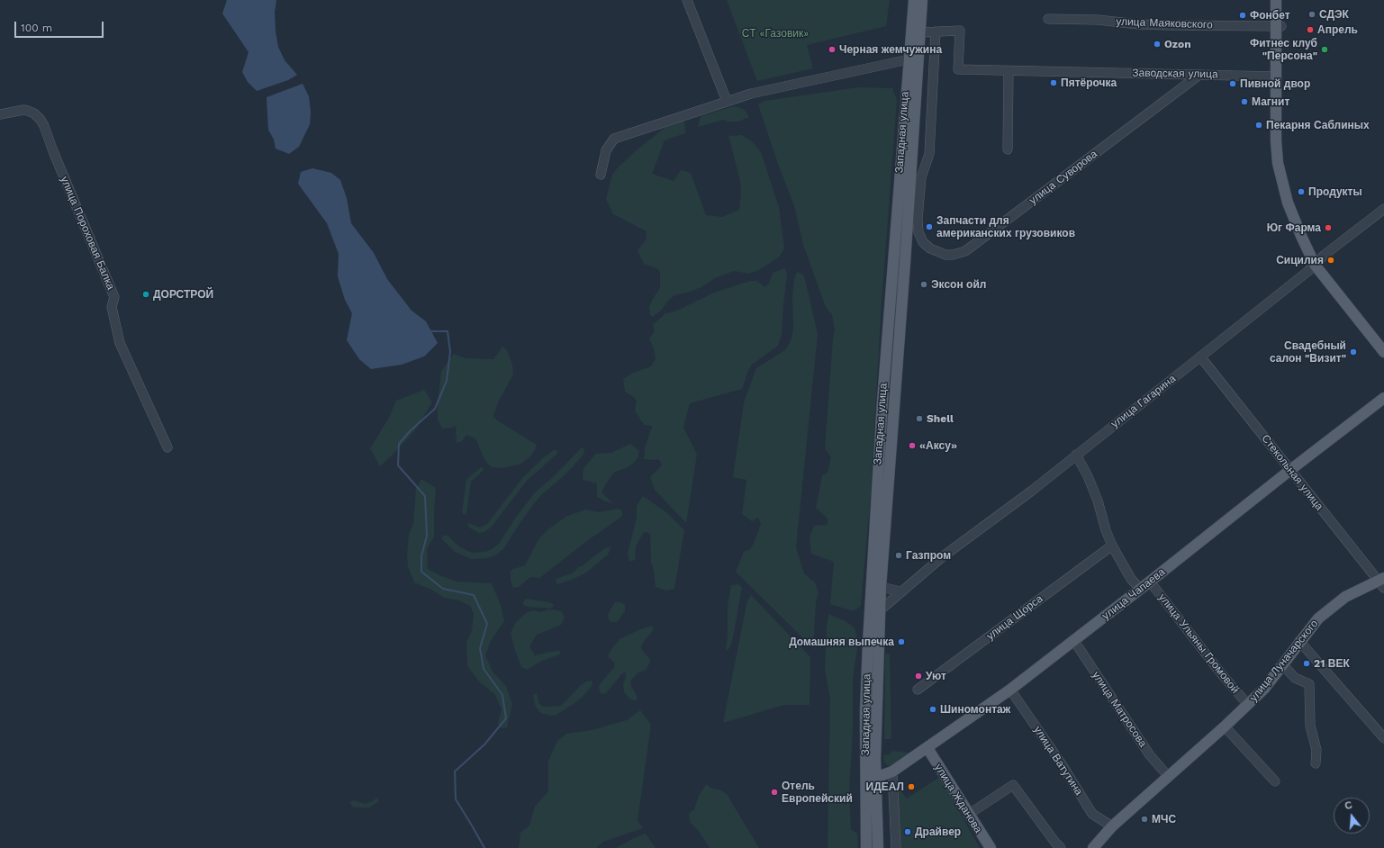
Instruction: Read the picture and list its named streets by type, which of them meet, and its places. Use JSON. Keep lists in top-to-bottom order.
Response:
{
  "streets": {
    "main road": [
      "Западная улица",
      "улица Чапаева",
      "улица Луначарского",
      "улица Жданова"
    ],
    "street": [
      "улица Маяковского",
      "Заводская улица",
      "улица Суворова",
      "улица Пороховая Балка",
      "улица Гагарина",
      "Стекольная улица",
      "улица Щорса",
      "улица Ульяны Громовой",
      "улица Матросова",
      "улица Ватутина"
    ]
  },
  "crossings": [
    ["Заводская улица", "Западная улица"],
    ["Заводская улица", "улица Суворова"],
    ["Западная улица", "улица Суворова"],
    ["Западная улица", "улица Гагарина"],
    ["Западная улица", "улица Чапаева"],
    ["улица Гагарина", "Стекольная улица"],
    ["Стекольная улица", "улица Чапаева"],
    ["Стекольная улица", "улица Луначарского"],
    ["улица Чапаева", "улица Ульяны Громовой"],
    ["улица Чапаева", "улица Матросова"],
    ["улица Чапаева", "улица Ватутина"],
    ["улица Чапаева", "улица Жданова"],
    ["улица Ульяны Громовой", "улица Луначарского"],
    ["улица Луначарского", "улица Матросова"],
    ["улица Луначарского", "улица Ватутина"]
  ],
  "parks": ["СТ «Газовик»"],
  "places": [
    "СДЭК",
    "Фонбет",
    "Апрель",
    "Ozon",
    "Черная жемчужина",
    "Фитнес клуб \"Персона\"",
    "Пятёрочка",
    "Пивной двор",
    "Магнит",
    "Пекарня Саблиных",
    "Продукты",
    "Запчасти для американских грузовиков",
    "Юг Фарма",
    "Сицилия",
    "Эксон ойл",
    "ДОРСТРОЙ",
    "Свадебный салон \"Визит\"",
    "Shell",
    "«Аксу»",
    "Газпром",
    "Домашняя выпечка",
    "21 ВЕК",
    "Уют",
    "Шиномонтаж",
    "ИДЕАЛ",
    "Отель Европейский",
    "МЧС",
    "Драйвер"
  ],
  "scale_bar": "100 m",
  "north": "top"
}
